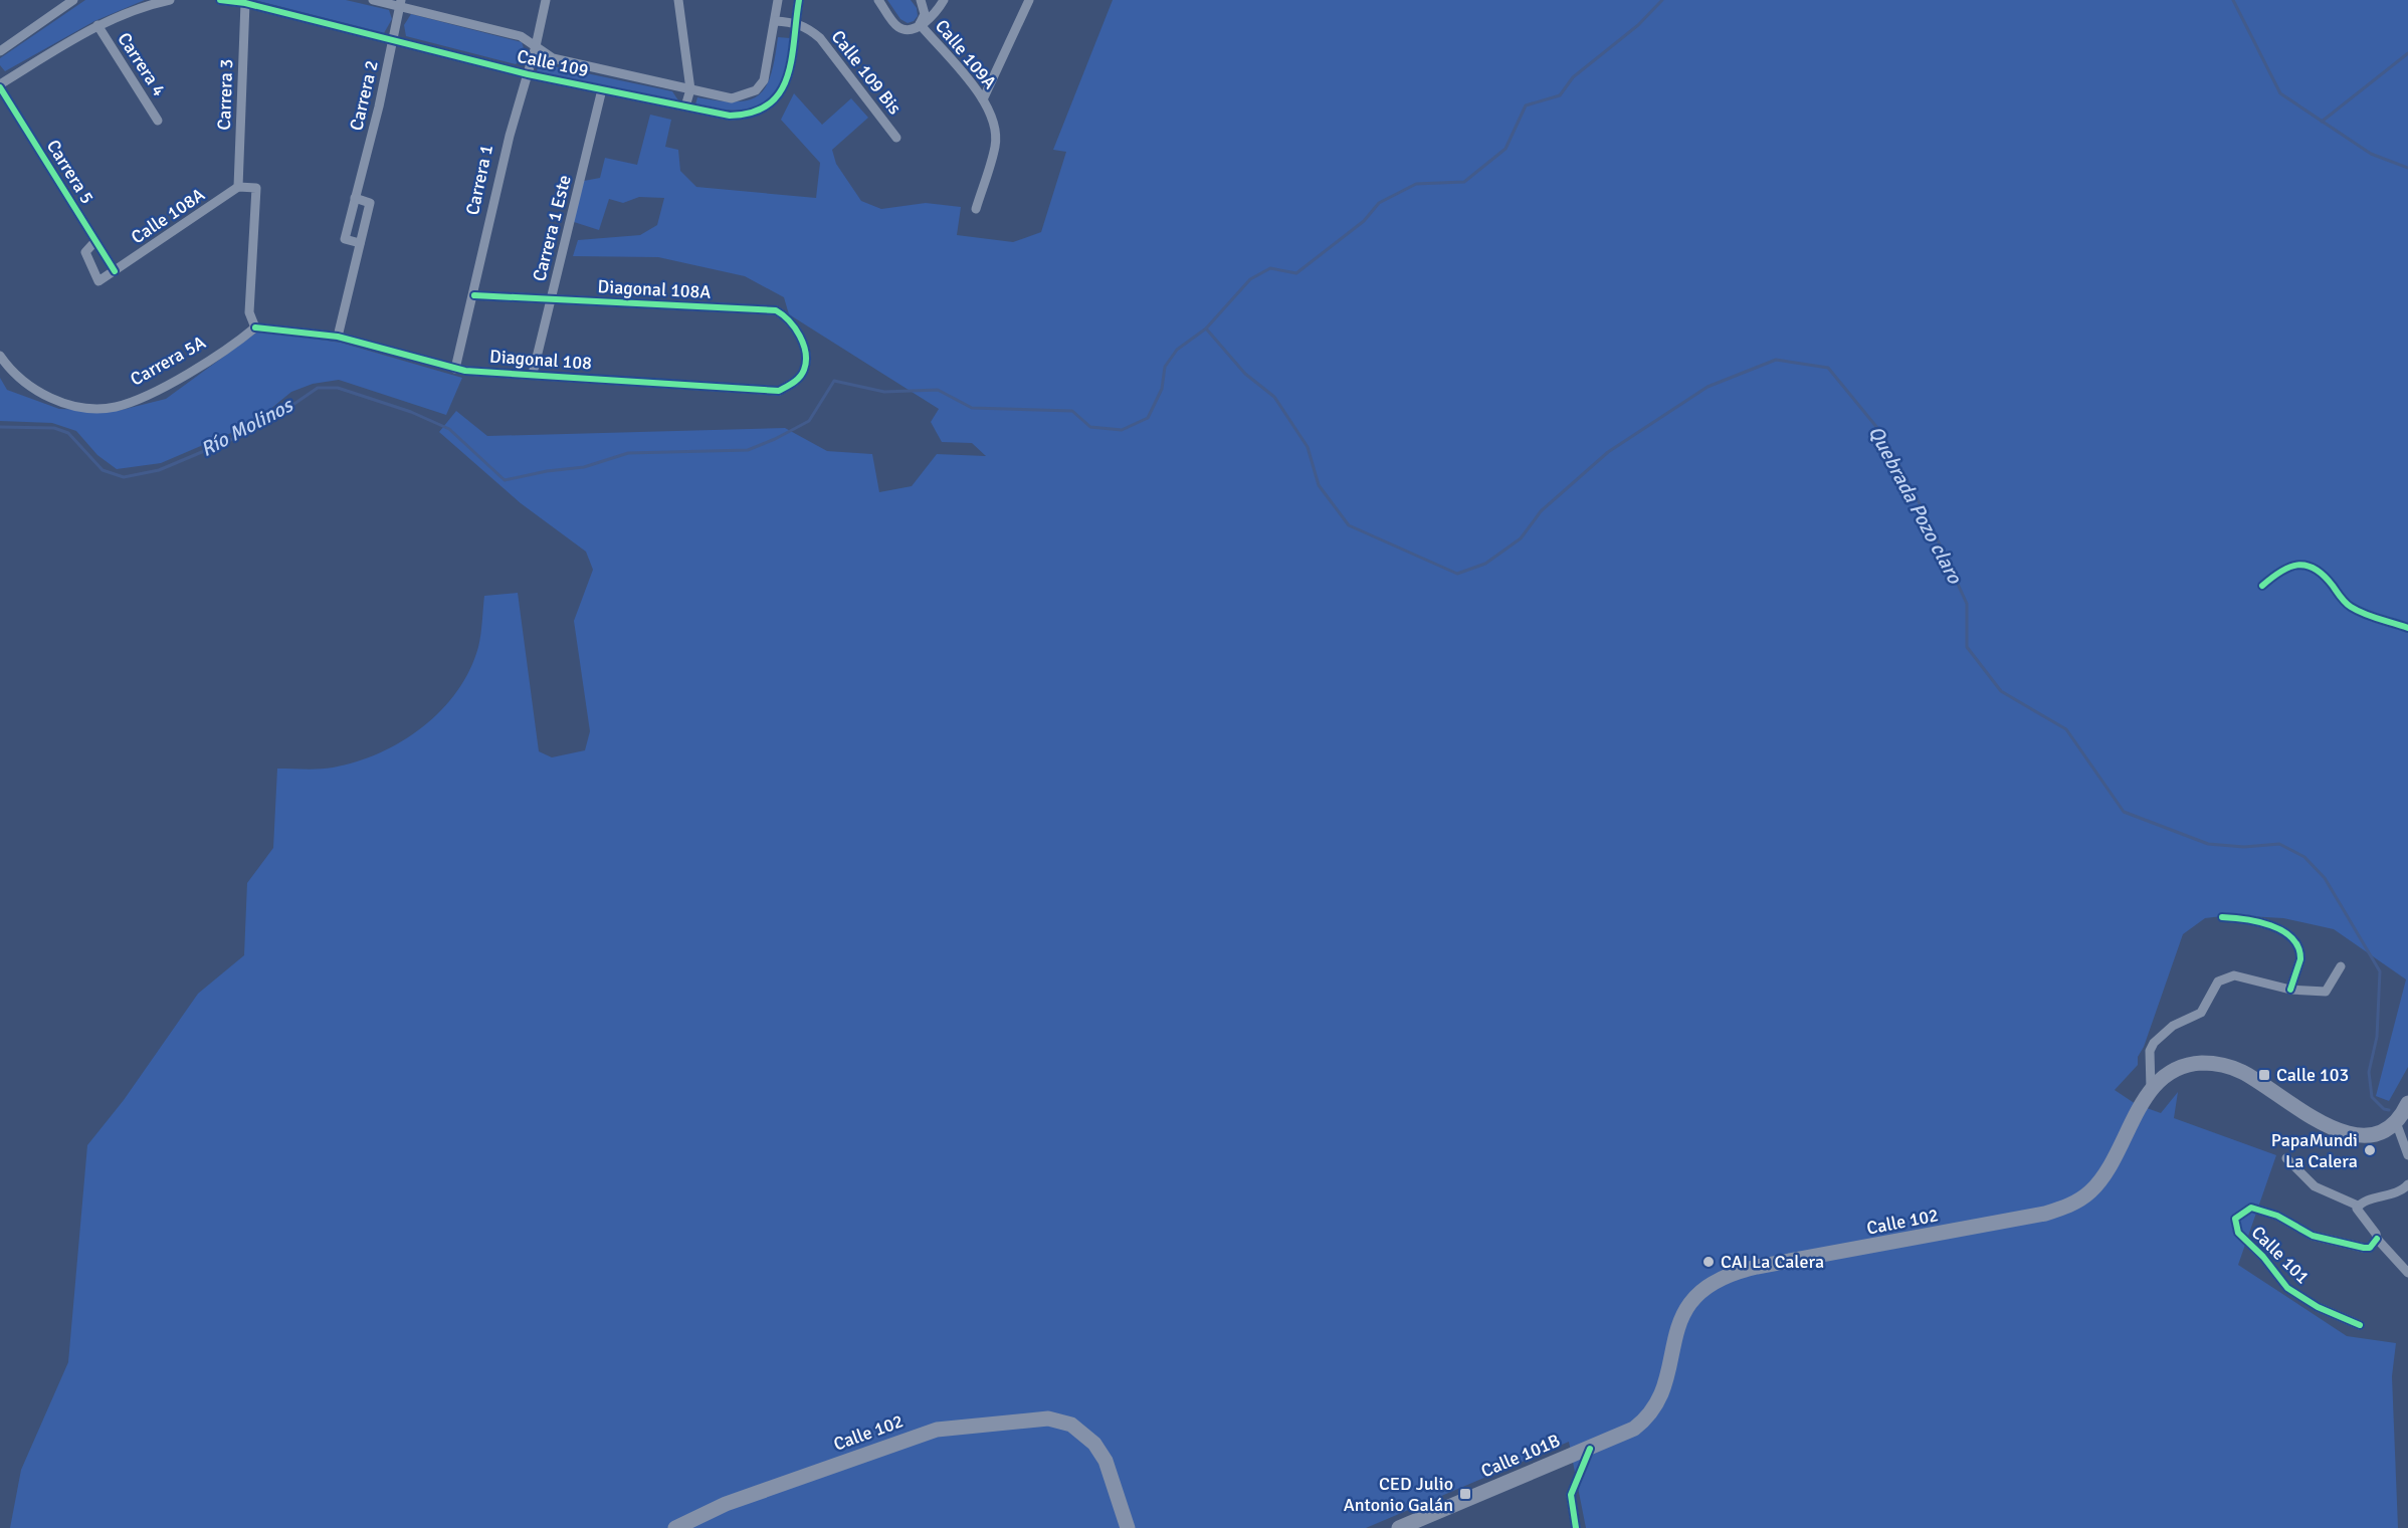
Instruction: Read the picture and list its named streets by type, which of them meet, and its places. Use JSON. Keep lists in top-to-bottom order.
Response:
{
  "streets": {
    "main road": ["Calle 102", "Calle 101B"],
    "street": [
      "Calle 109A",
      "Calle 109",
      "Carrera 4",
      "Calle 109 Bis",
      "Carrera 3",
      "Carrera 2",
      "Carrera 5",
      "Carrera 1",
      "Calle 108A",
      "Carrera 1 Este",
      "Diagonal 108A",
      "Diagonal 108",
      "Carrera 5A",
      "Calle 101"
    ]
  },
  "crossings": [
    ["Calle 109", "Calle 109 Bis"],
    ["Calle 109", "Carrera 3"],
    ["Calle 109", "Carrera 2"],
    ["Calle 109", "Carrera 1"],
    ["Calle 109", "Carrera 1 Este"],
    ["Carrera 3", "Calle 108A"],
    ["Carrera 5", "Calle 108A"],
    ["Carrera 1", "Diagonal 108A"],
    ["Carrera 1", "Diagonal 108"],
    ["Carrera 1 Este", "Diagonal 108A"],
    ["Carrera 1 Este", "Diagonal 108"],
    ["Diagonal 108A", "Diagonal 108"],
    ["Diagonal 108", "Carrera 5A"],
    ["Calle 102", "Calle 101B"]
  ],
  "water": ["Río Molinos", "Quebrada Pozo claro"],
  "places": {
    "transit": ["Calle 103", "CED Julio Antonio Galán"],
    "other": ["PapaMundi La Calera", "CAI La Calera"]
  }
}
